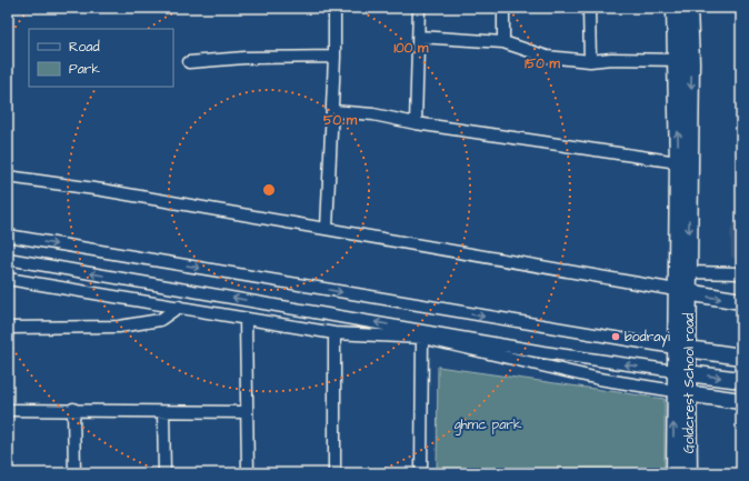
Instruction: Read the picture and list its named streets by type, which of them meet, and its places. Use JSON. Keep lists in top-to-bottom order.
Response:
{
  "streets": {
    "street": ["Goldcrest School road"]
  },
  "parks": ["ghmc park"],
  "places": ["bodrayi"],
  "legend": ["Road", "Park"],
  "rings": ["100 m", "150 m", "50 m"]
}
